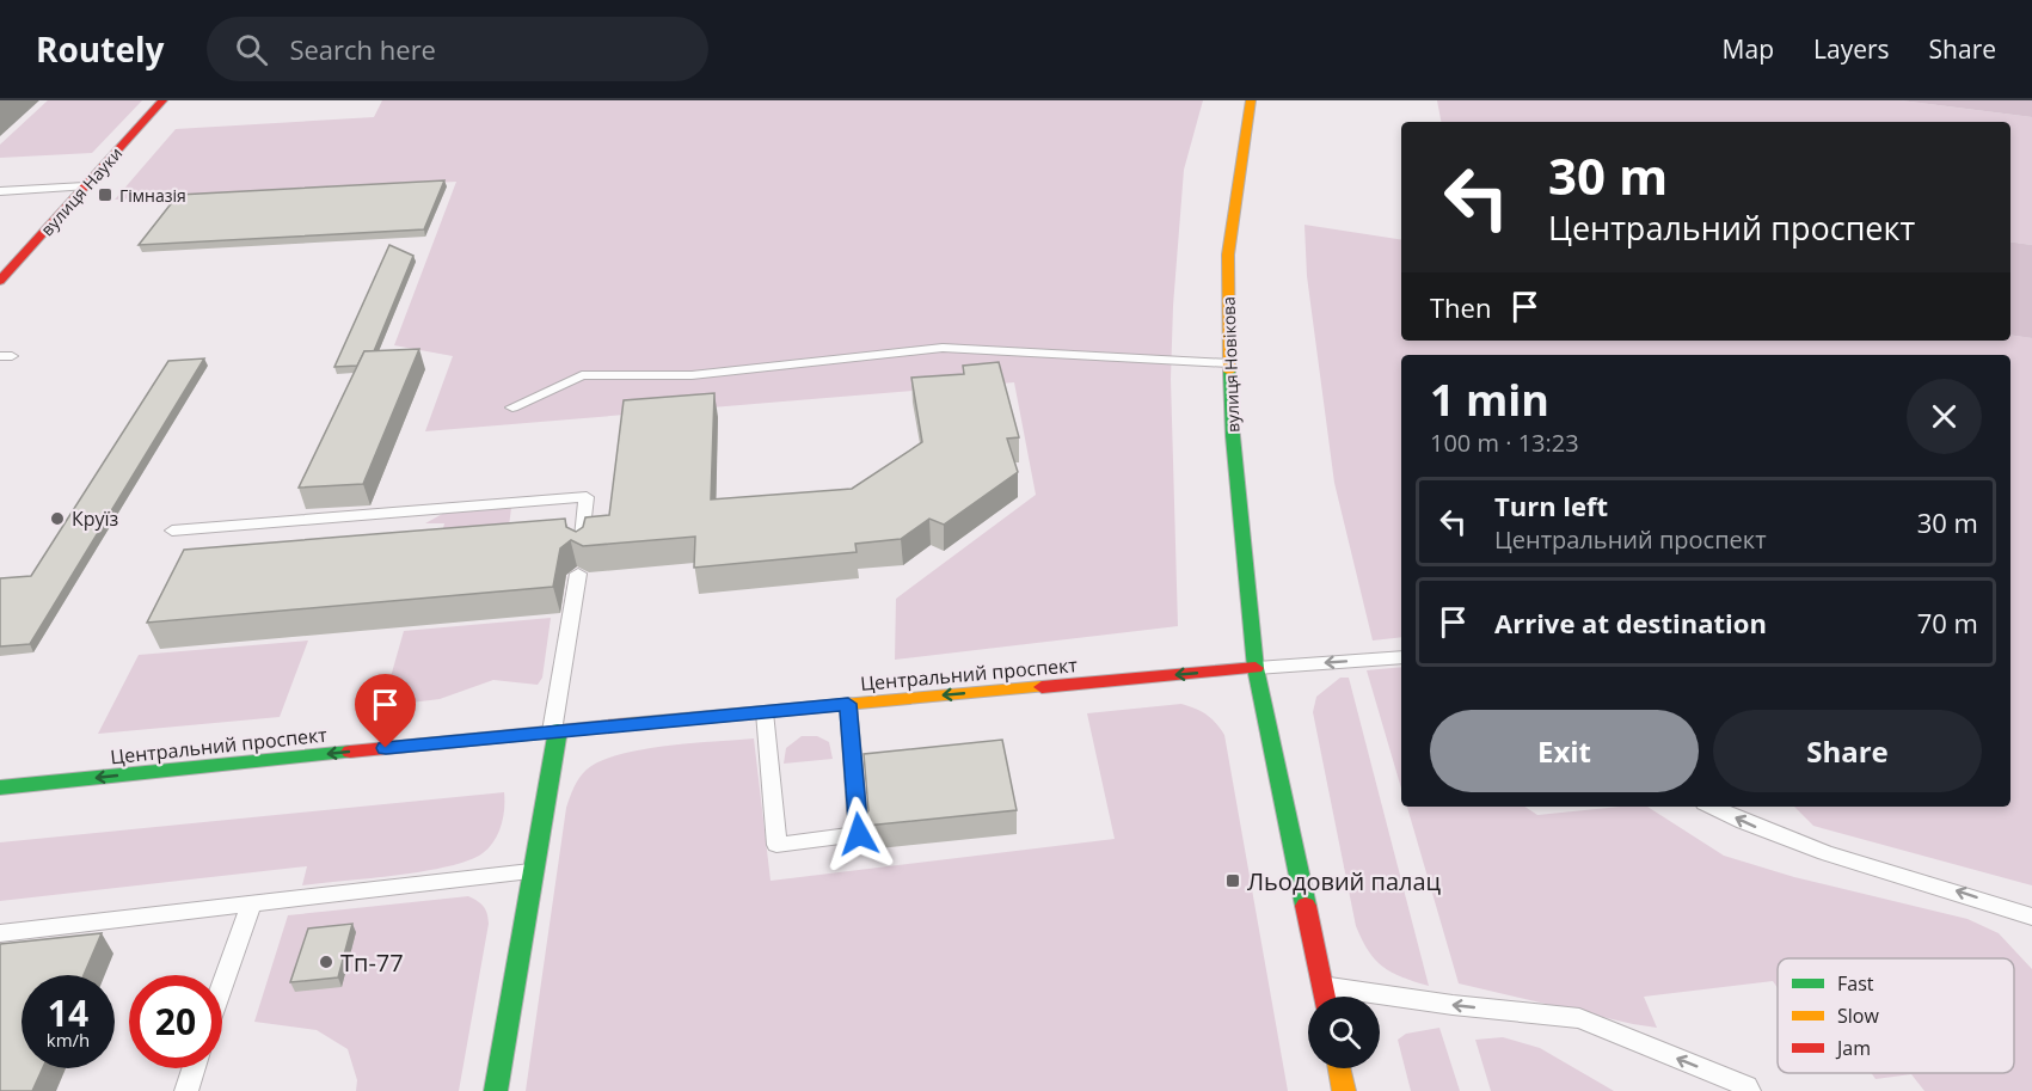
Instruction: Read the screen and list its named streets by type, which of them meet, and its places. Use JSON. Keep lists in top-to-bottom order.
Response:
{
  "streets": {
    "street": ["вулиця Науки", "вулиця Новікова", "Центральний проспект"]
  },
  "crossings": [
    ["вулиця Новікова", "Центральний проспект"]
  ],
  "one_way": ["Центральний проспект"],
  "places": {
    "transit": ["Гімназія", "Льодовий палац"],
    "other": ["Круїз", "Тп-77"]
  },
  "legend": ["Fast", "Slow", "Jam"],
  "page": {
    "header": "Routely",
    "search": "Search here",
    "nav": ["Map", "Layers", "Share"],
    "turn": ["30 m", "Центральний проспект"],
    "then": "Then",
    "heading": ["1 min", "100 m · 13:23"],
    "list": [
      {
        "name": "Turn left",
        "note": "Центральний проспект",
        "value": "30 m"
      },
      {
        "name": "Arrive at destination",
        "value": "70 m"
      }
    ],
    "buttons": ["Exit", "Share"],
    "speed": "14 km/h",
    "limit": "20"
  }
}
